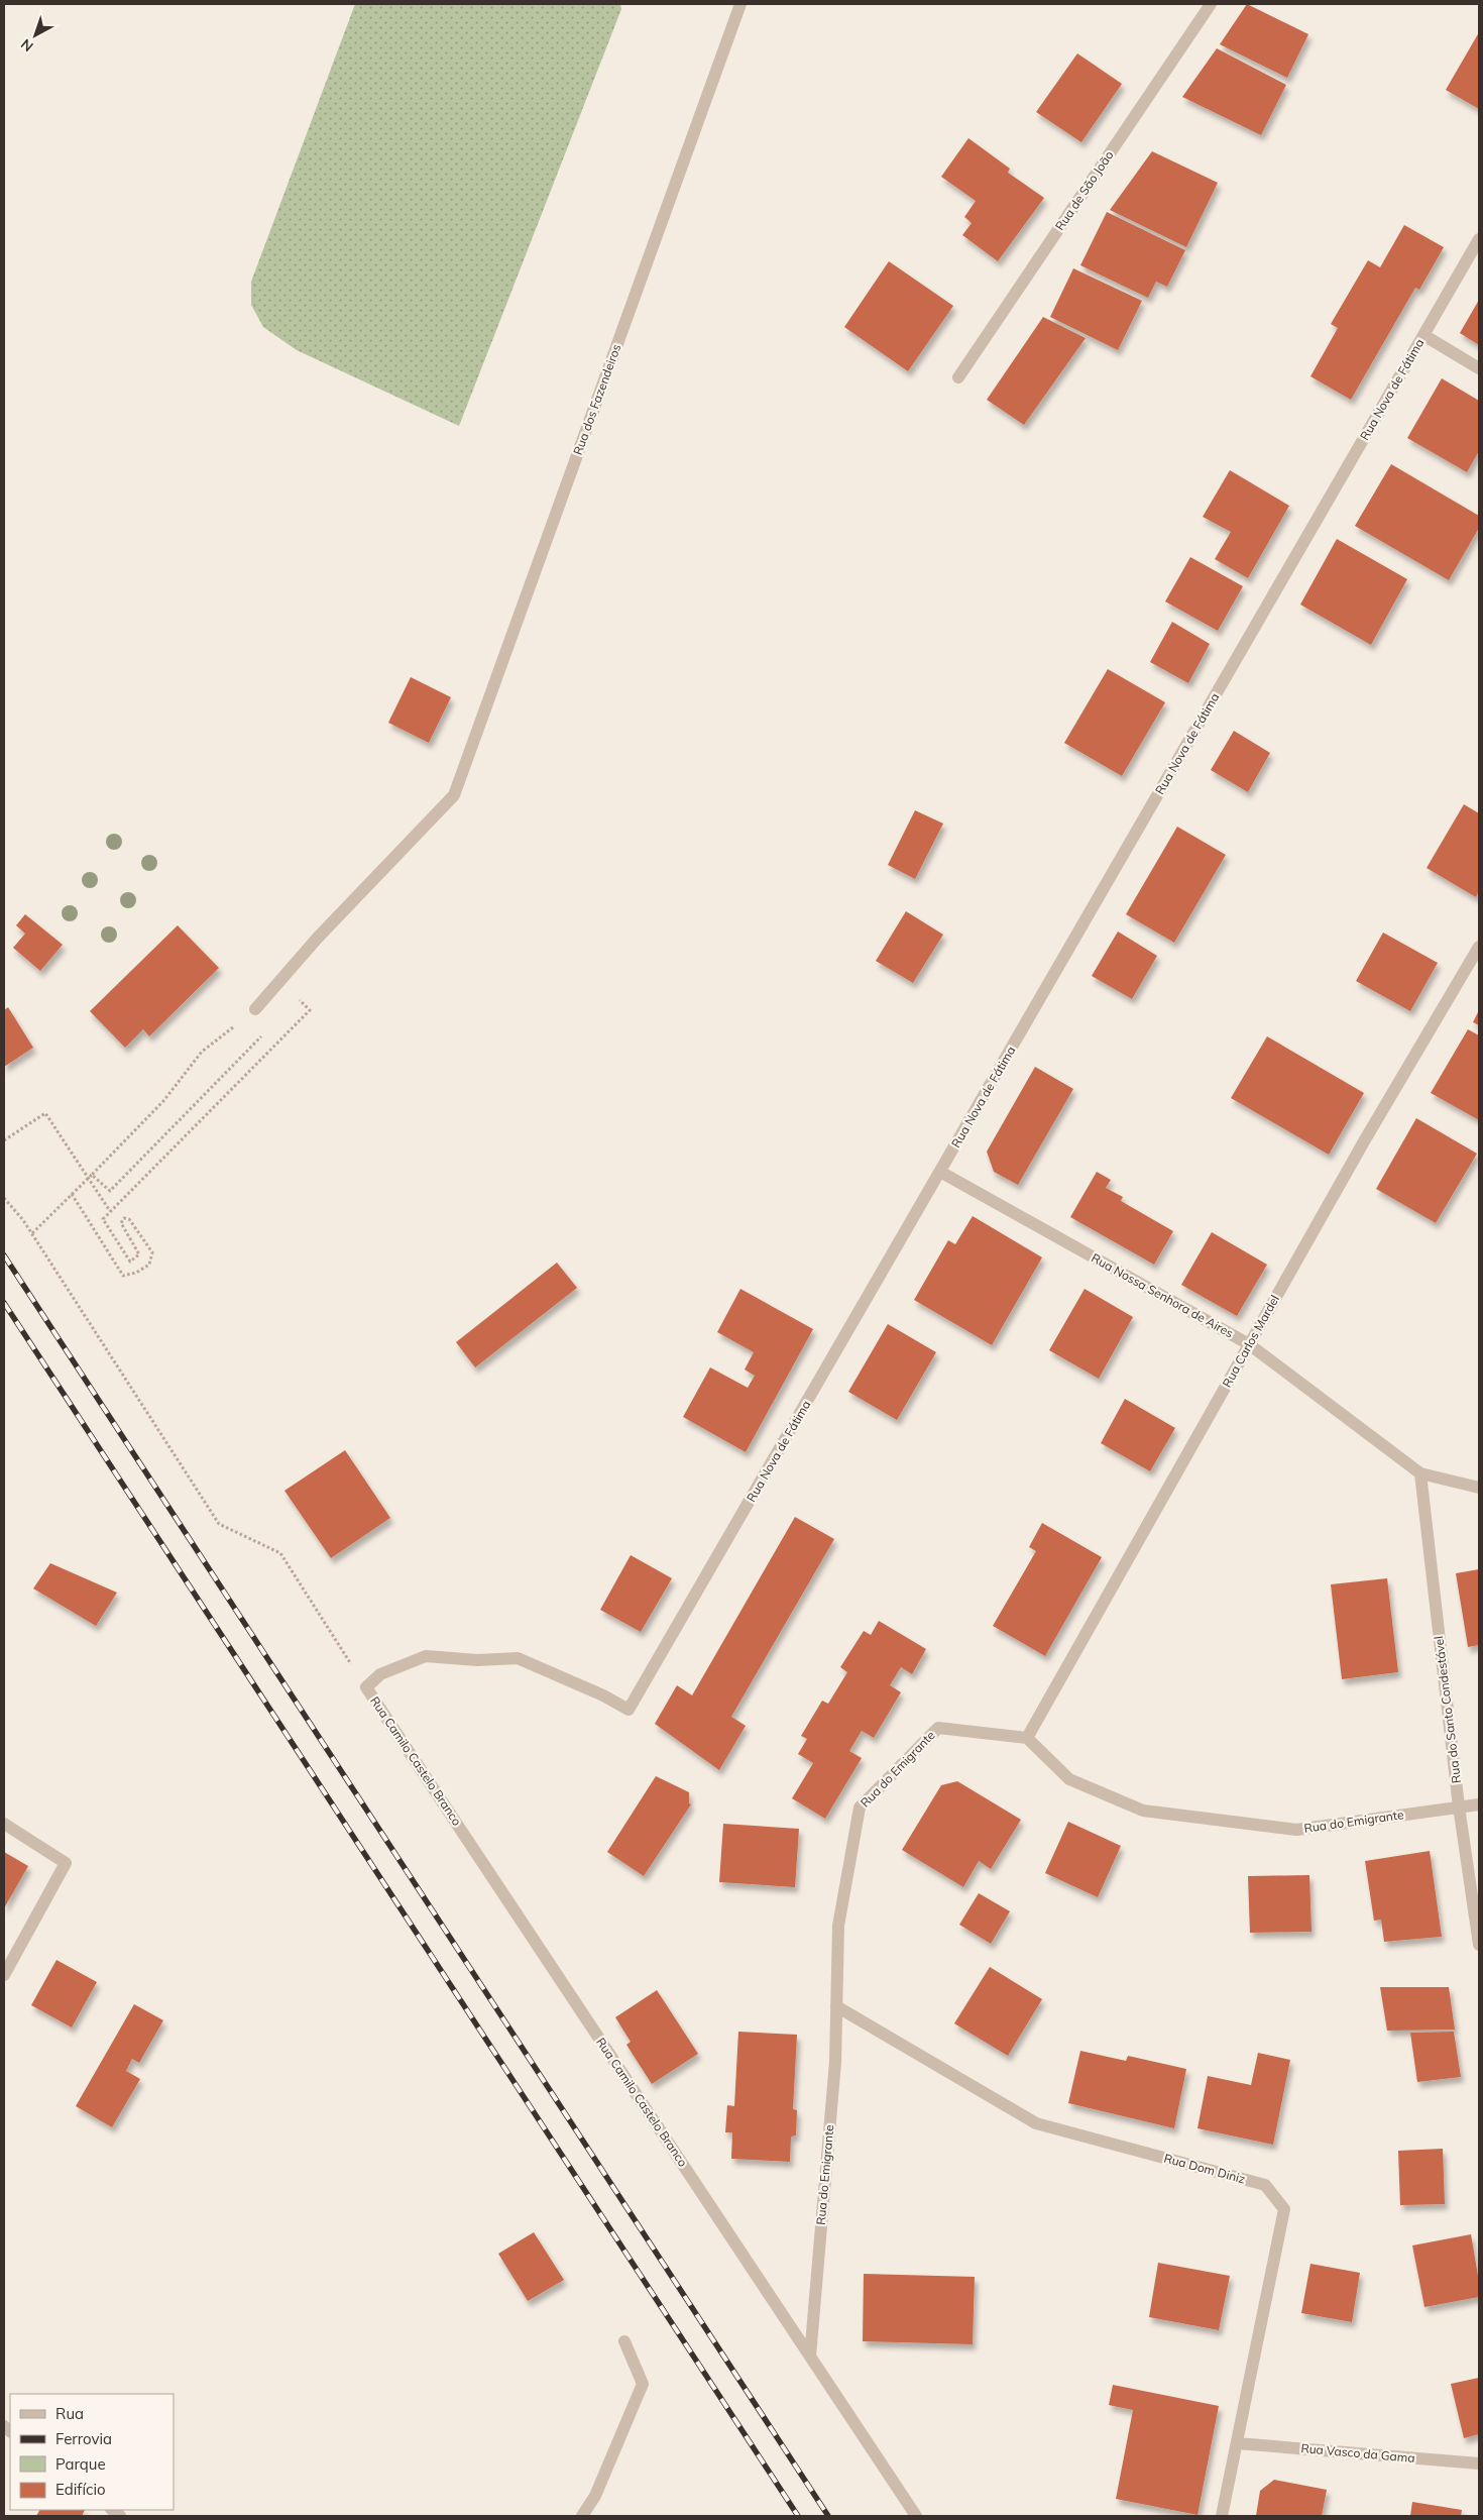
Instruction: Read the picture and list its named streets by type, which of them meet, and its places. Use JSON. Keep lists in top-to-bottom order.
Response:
{
  "streets": {
    "street": [
      "Rua de São João",
      "Rua Nova de Fátima",
      "Rua dos Fazendeiros",
      "Rua Nossa Senhora de Aires",
      "Rua Carlos Mardel",
      "Rua do Santo Condestável",
      "Rua Camilo Castelo Branco",
      "Rua do Emigrante",
      "Rua Dom Diniz",
      "Rua Vasco da Gama"
    ]
  },
  "crossings": [
    ["Rua Nova de Fátima", "Rua Nossa Senhora de Aires"],
    ["Rua Nova de Fátima", "Rua Camilo Castelo Branco"],
    ["Rua Nossa Senhora de Aires", "Rua Carlos Mardel"],
    ["Rua Nossa Senhora de Aires", "Rua do Santo Condestável"],
    ["Rua Carlos Mardel", "Rua do Emigrante"],
    ["Rua do Santo Condestável", "Rua do Emigrante"],
    ["Rua Camilo Castelo Branco", "Rua do Emigrante"],
    ["Rua do Emigrante", "Rua Dom Diniz"],
    ["Rua Dom Diniz", "Rua Vasco da Gama"]
  ],
  "legend": [
    "Rua",
    "Ferrovia",
    "Parque",
    "Edifício"
  ],
  "north": "bottom left"
}
